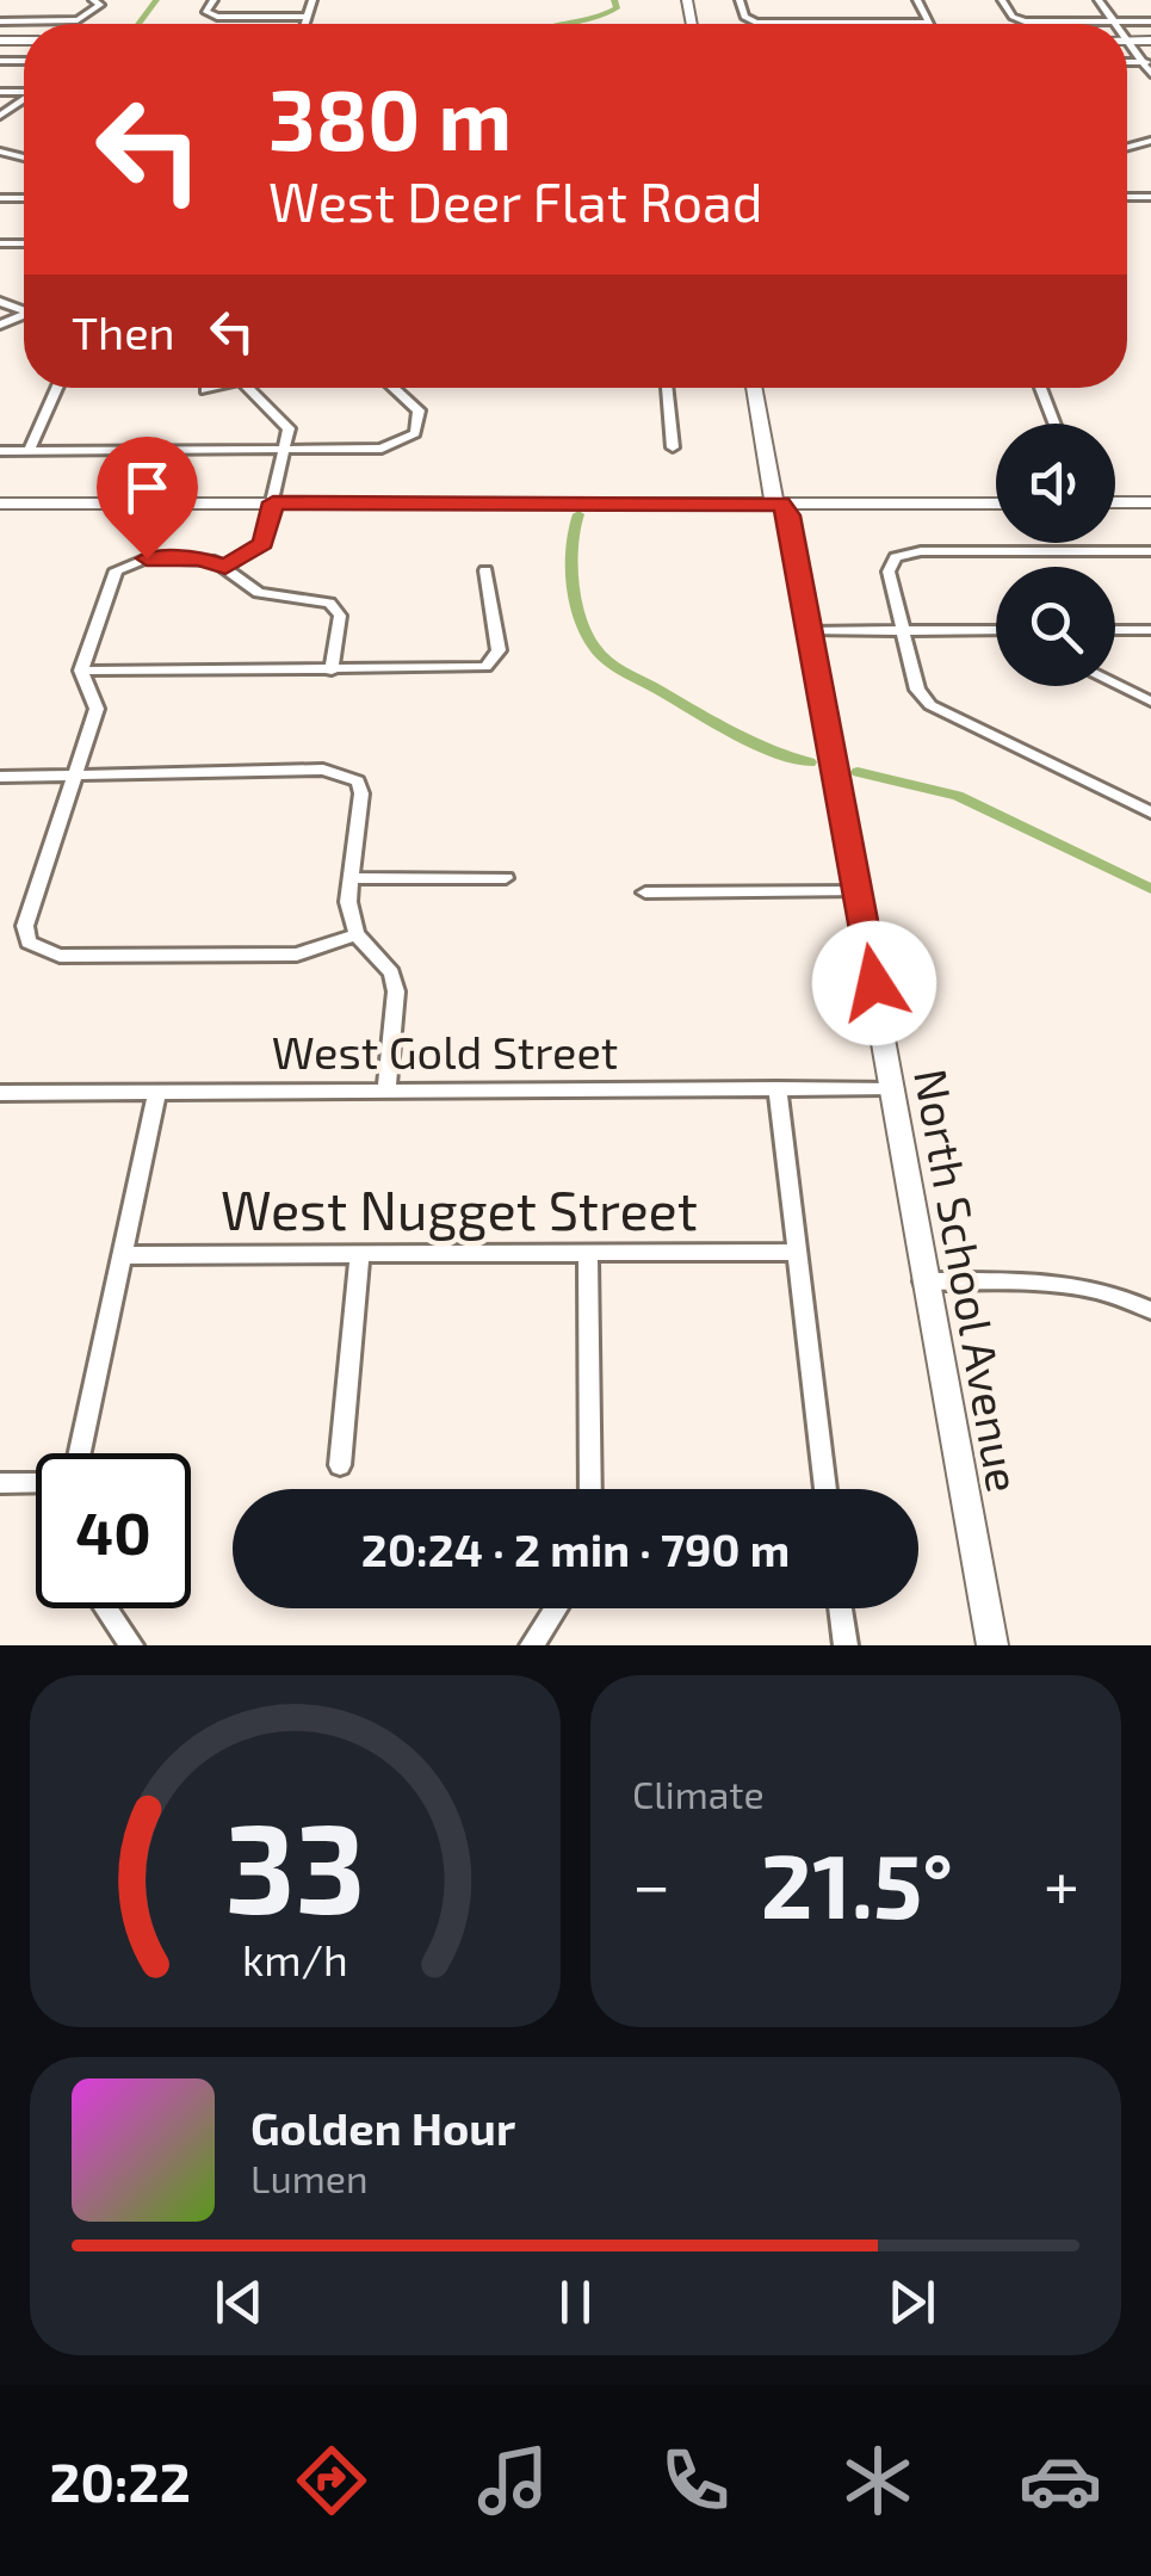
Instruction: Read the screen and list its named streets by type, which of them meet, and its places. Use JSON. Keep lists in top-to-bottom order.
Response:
{
  "streets": {
    "street": ["West Gold Street", "West Nugget Street", "North School Avenue"]
  },
  "crossings": [
    ["West Gold Street", "North School Avenue"]
  ],
  "page": {
    "turn": ["380 m", "West Deer Flat Road"],
    "then": "Then",
    "limit": "40",
    "trip": "20:24 · 2 min · 790 m",
    "tile": "Climate",
    "heat": ["−", "21.5°", "+"],
    "song": ["Golden Hour", "Lumen"],
    "tabs": "20:22",
    "gauge": ["33", "km/h"]
  }
}
